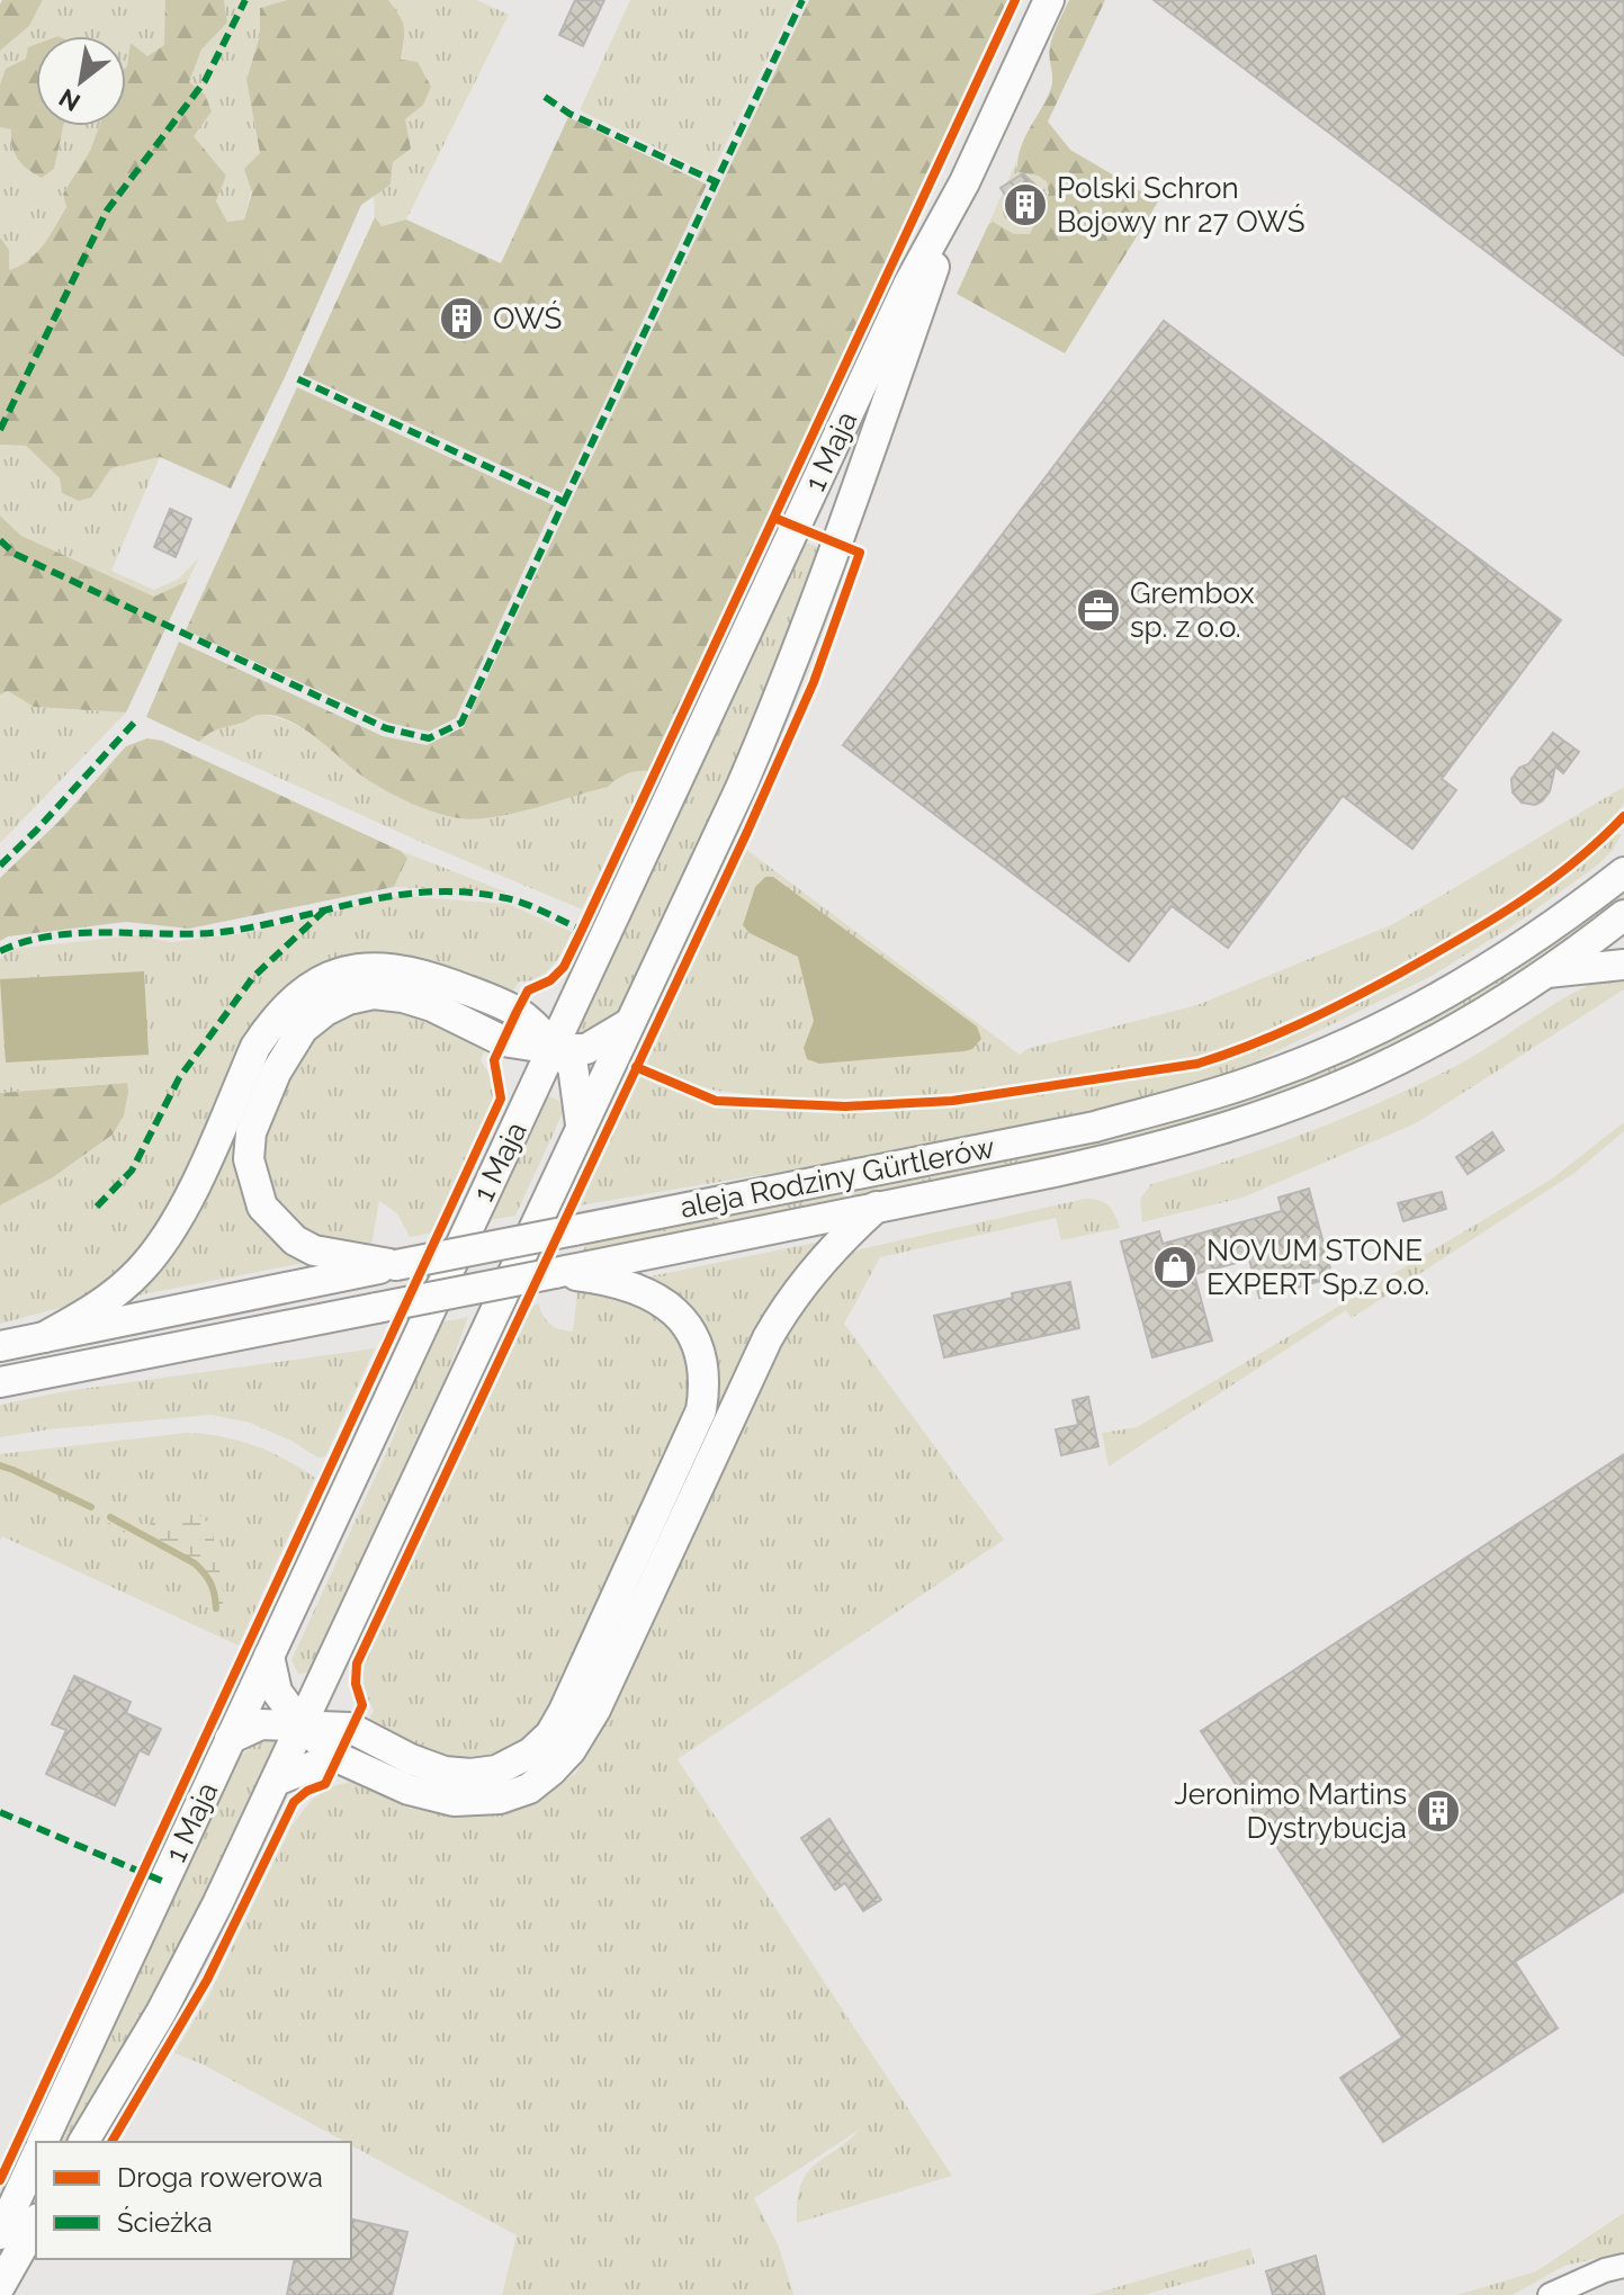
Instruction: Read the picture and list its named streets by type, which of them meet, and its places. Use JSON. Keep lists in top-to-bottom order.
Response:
{
  "streets": {
    "main road": ["1 Maja", "aleja Rodziny Gürtlerów"]
  },
  "places": {
    "building": ["Polski Schron Bojowy nr 27 OWŚ", "OWŚ", "Jeronimo Martins Dystrybucja"],
    "office": ["Grembox sp. z o.o."],
    "shop": ["NOVUM STONE EXPERT Sp.z o.o."]
  },
  "legend": ["Droga rowerowa", "Ścieżka"],
  "north": "bottom left"
}
